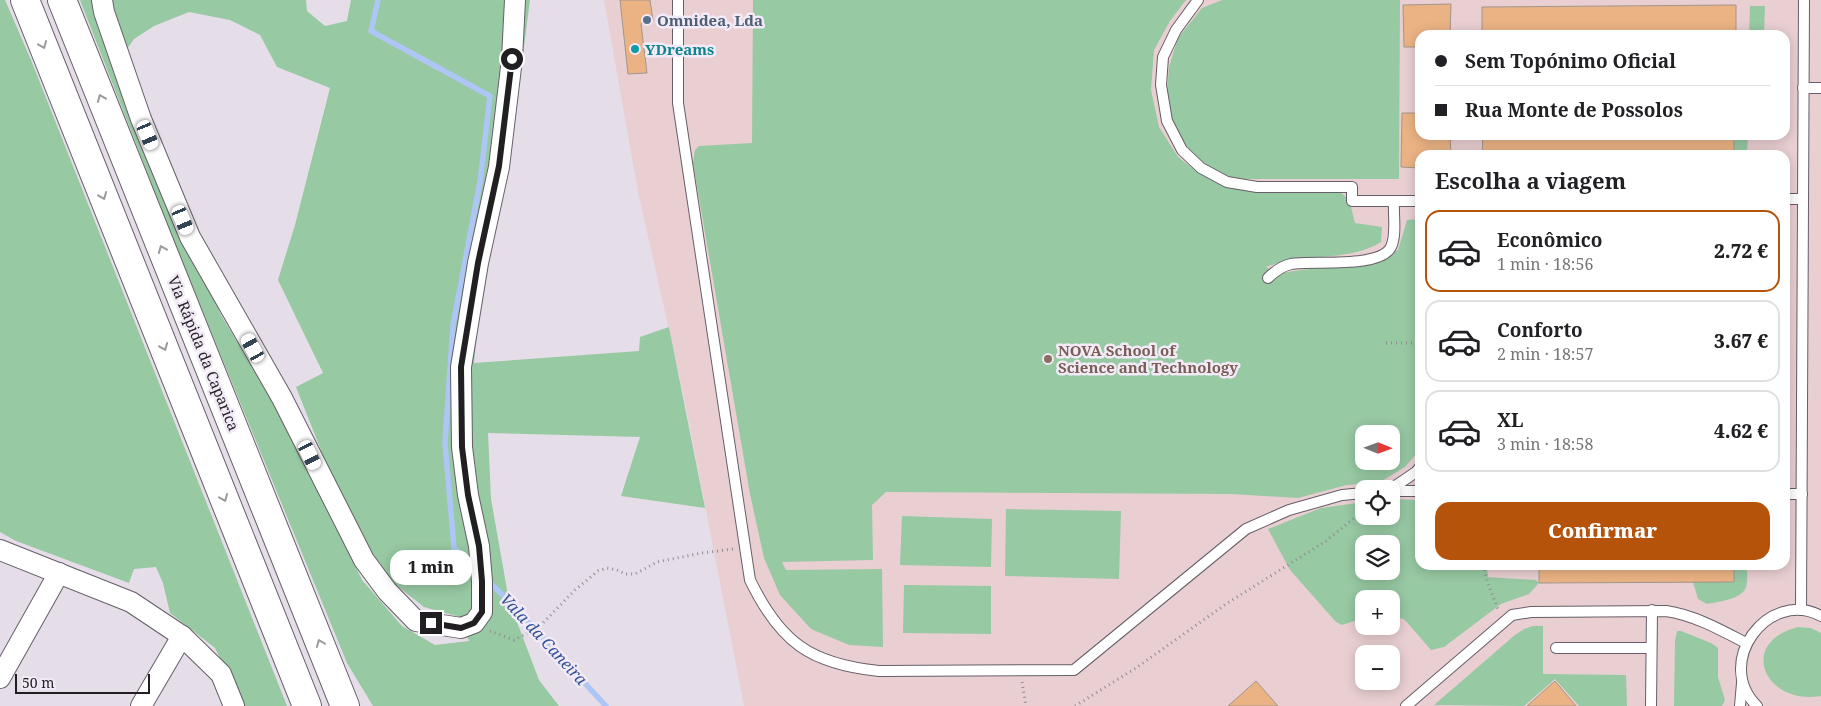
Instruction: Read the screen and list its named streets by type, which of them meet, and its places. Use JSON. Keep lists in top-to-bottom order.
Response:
{
  "streets": {
    "highway": ["Via Rápida da Caparica"]
  },
  "water": ["Vala da Caneira"],
  "places": ["Omnidea, Lda", "YDreams", "NOVA School of Science and Technology"],
  "scale_bar": "50 m",
  "north": "right",
  "page": {
    "banner": ["Sem Topónimo Oficial", "Rua Monte de Possolos"],
    "heading": "Escolha a viagem",
    "list": [
      {
        "name": "Econômico",
        "note": "1 min · 18:56",
        "value": "2.72 €"
      },
      {
        "name": "Conforto",
        "note": "2 min · 18:57",
        "value": "3.67 €"
      },
      {
        "name": "XL",
        "note": "3 min · 18:58",
        "value": "4.62 €"
      }
    ],
    "map_buttons": ["+", "−"],
    "buttons": "Confirmar",
    "bubble": "1 min",
    "scale": "50 m"
  }
}
